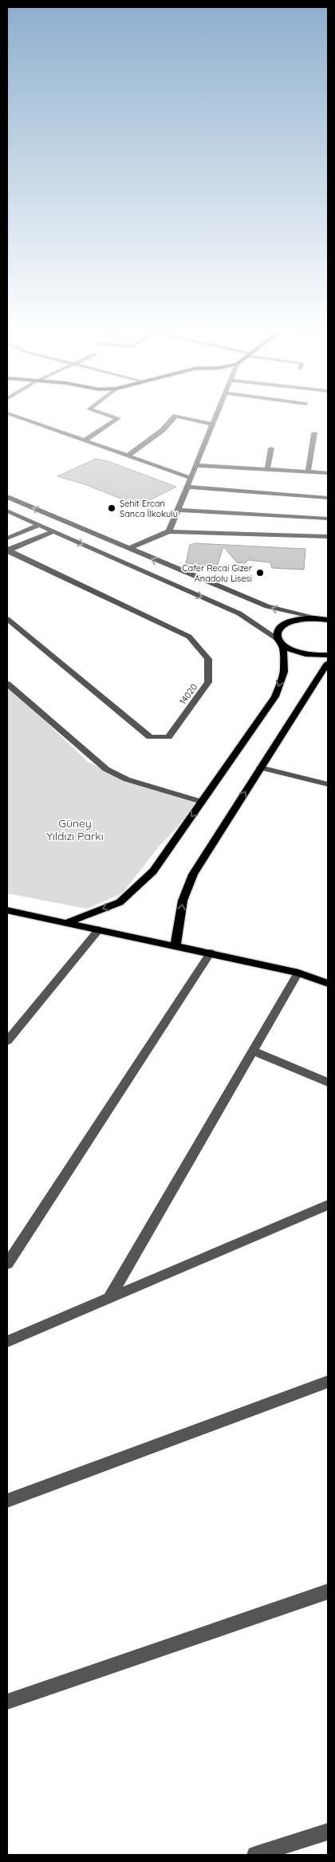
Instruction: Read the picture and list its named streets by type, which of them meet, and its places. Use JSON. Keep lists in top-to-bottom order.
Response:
{
  "streets": {
    "street": ["14020"]
  },
  "parks": ["Güney Yıldızı Parkı"],
  "places": ["Şehit Ercan Sanca İlkokulu", "Cafer Recai Gizer Anadolu Lisesi"]
}
